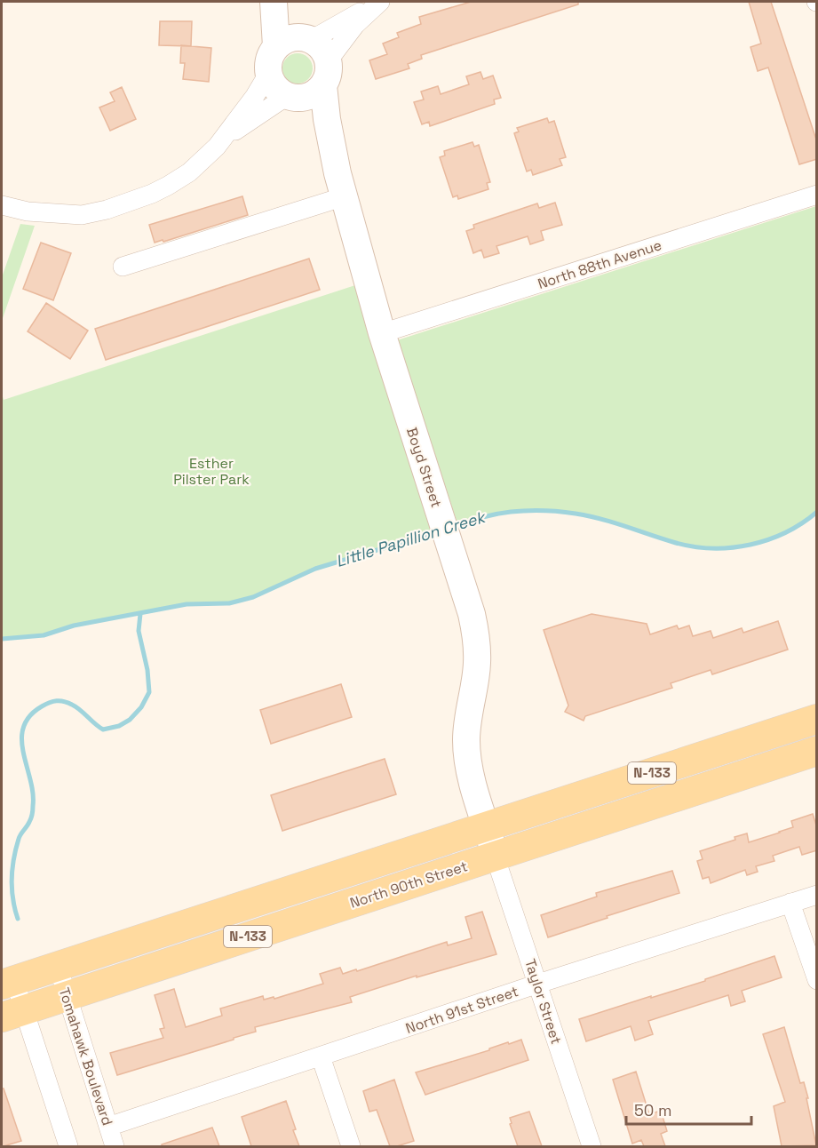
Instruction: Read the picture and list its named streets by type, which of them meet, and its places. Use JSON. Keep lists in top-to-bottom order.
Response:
{
  "streets": {
    "main road": ["N-133", "North 90th Street"],
    "street": [
      "North 88th Avenue",
      "Boyd Street",
      "Taylor Street",
      "North 91st Street",
      "Tomahawk Boulevard"
    ]
  },
  "crossings": [
    ["North 88th Avenue", "Boyd Street"],
    ["Boyd Street", "N-133"],
    ["Boyd Street", "North 90th Street"],
    ["Boyd Street", "Taylor Street"],
    ["N-133", "Tomahawk Boulevard"],
    ["North 90th Street", "Taylor Street"],
    ["North 90th Street", "Tomahawk Boulevard"],
    ["Taylor Street", "North 91st Street"],
    ["North 91st Street", "Tomahawk Boulevard"]
  ],
  "water": ["Little Papillion Creek"],
  "parks": ["Esther Pilster Park"],
  "scale_bar": "50 m"
}
